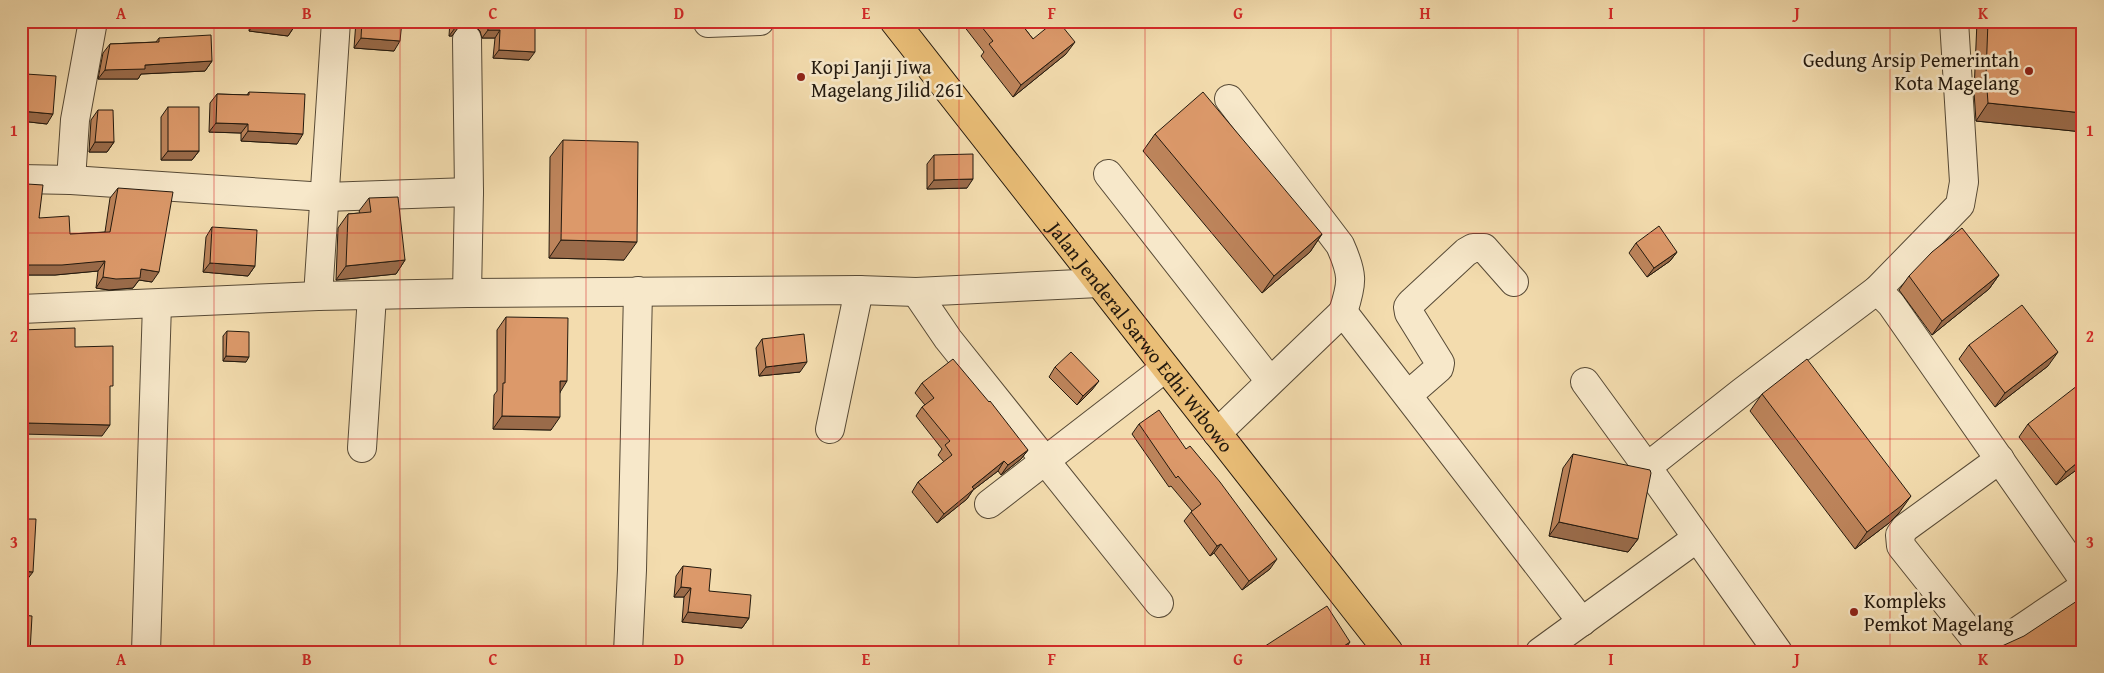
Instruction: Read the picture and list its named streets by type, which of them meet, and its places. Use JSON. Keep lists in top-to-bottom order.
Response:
{
  "streets": {
    "main road": ["Jalan Jenderal Sarwo Edhi Wibowo"]
  },
  "places": ["Gedung Arsip Pemerintah Kota Magelang", "Kopi Janji Jiwa Magelang Jilid 261", "Kompleks Pemkot Magelang"],
  "grid": {
    "columns": [
      "A",
      "B",
      "C",
      "D",
      "E",
      "F",
      "G",
      "H",
      "I",
      "J",
      "K"
    ],
    "rows": ["1", "2", "3"]
  }
}
